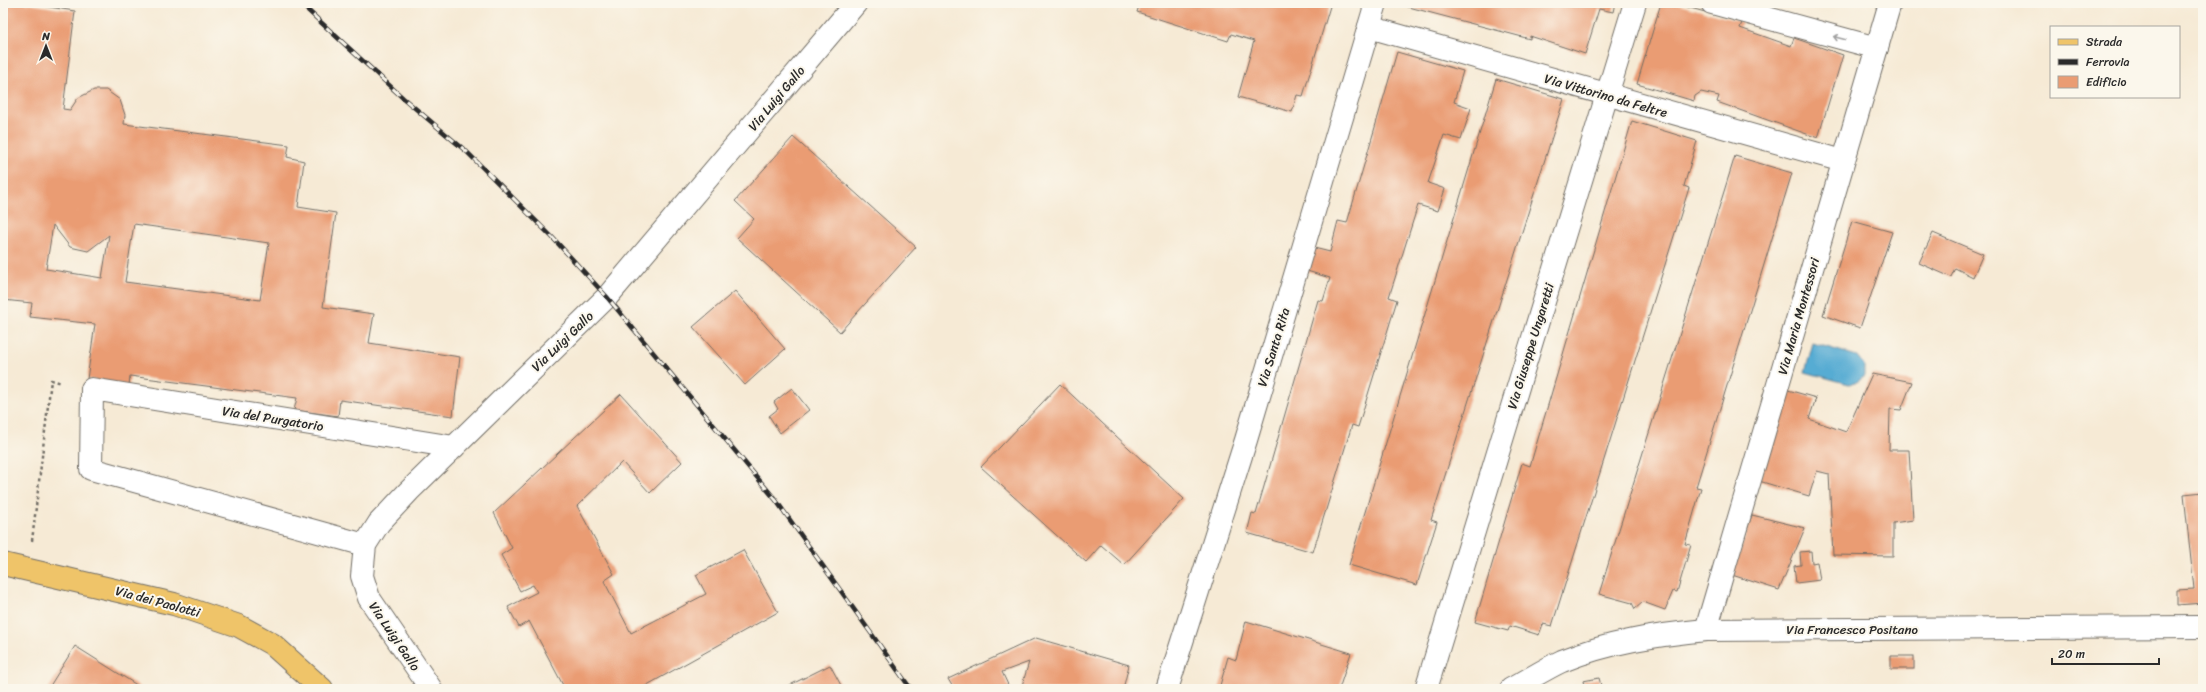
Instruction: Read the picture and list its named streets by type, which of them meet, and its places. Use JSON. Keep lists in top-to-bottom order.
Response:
{
  "streets": {
    "main road": ["Via dei Paolotti"],
    "street": [
      "Via Vittorino da Feltre",
      "Via Luigi Gallo",
      "Via Maria Montessori",
      "Via Giuseppe Ungaretti",
      "Via Santa Rita",
      "Via del Purgatorio",
      "Via Francesco Positano"
    ]
  },
  "crossings": [
    ["Via Vittorino da Feltre", "Via Maria Montessori"],
    ["Via Vittorino da Feltre", "Via Giuseppe Ungaretti"],
    ["Via Vittorino da Feltre", "Via Santa Rita"],
    ["Via Luigi Gallo", "Via del Purgatorio"],
    ["Via Maria Montessori", "Via Francesco Positano"]
  ],
  "legend": ["Strada", "Ferrovia", "Edificio"],
  "scale_bar": "20 m",
  "north": "top"
}
